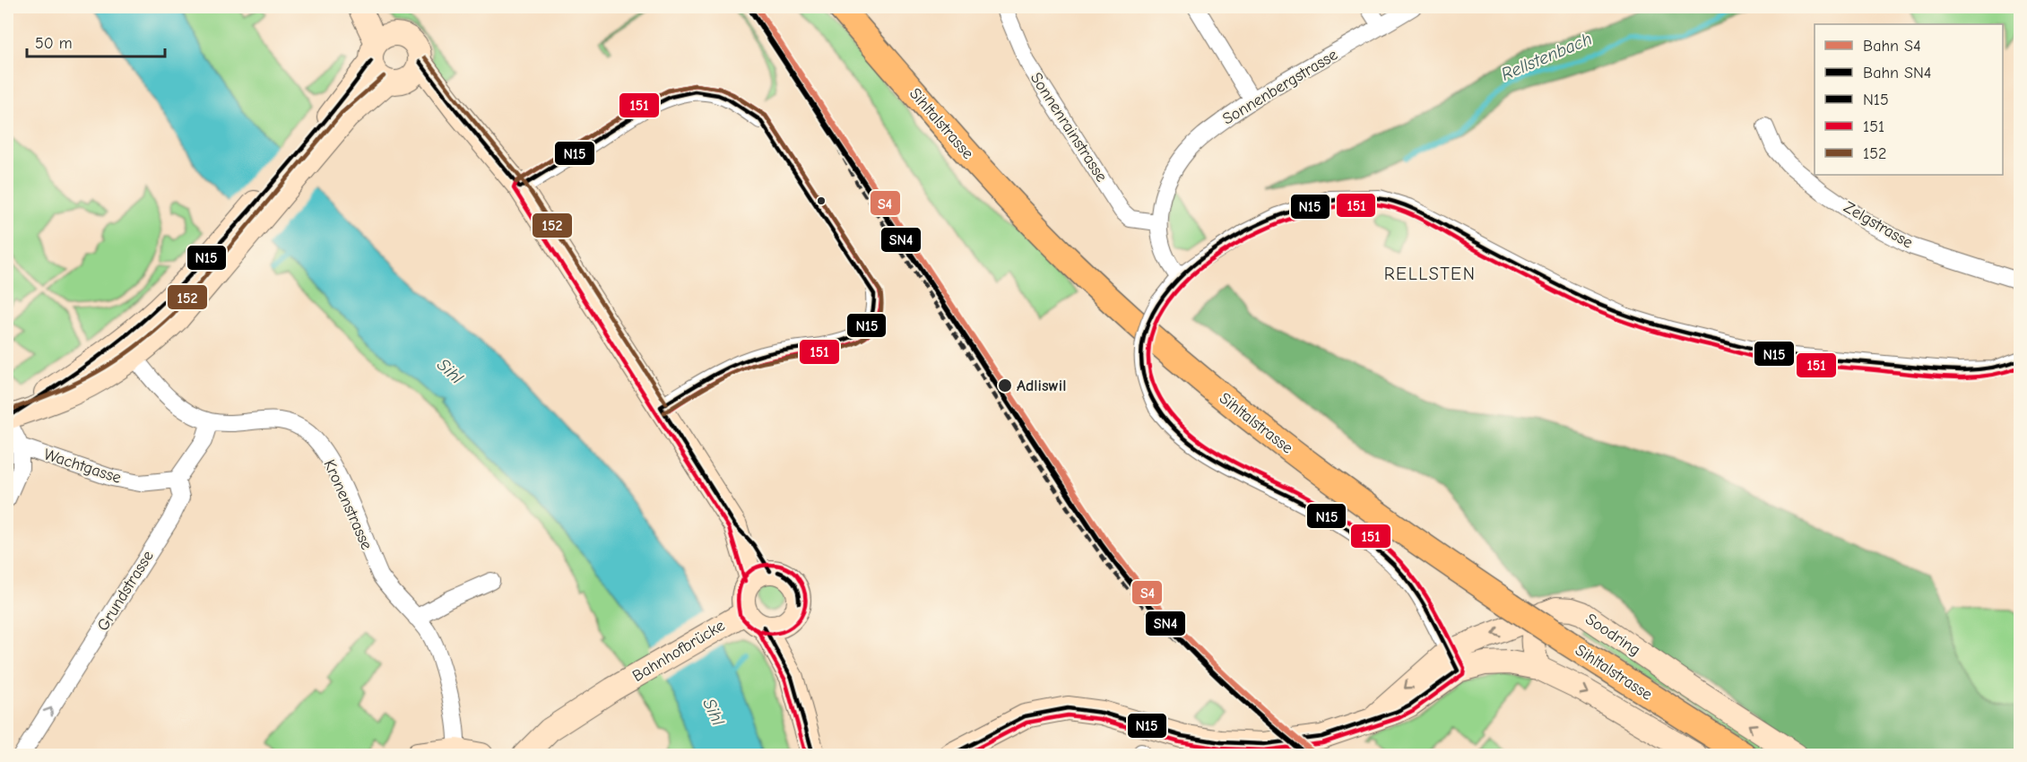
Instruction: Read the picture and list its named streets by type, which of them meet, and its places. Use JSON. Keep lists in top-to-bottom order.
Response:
{
  "streets": {
    "main road": ["Sihltalstrasse", "Soodring", "Bahnhofbrücke"],
    "street": [
      "Sonnenbergstrasse",
      "Sonnenrainstrasse",
      "Zelgstrasse",
      "Wachtgasse",
      "Kronenstrasse",
      "Grundstrasse"
    ]
  },
  "crossings": [
    ["Sonnenbergstrasse", "Sonnenrainstrasse"],
    ["Wachtgasse", "Grundstrasse"]
  ],
  "one_way": ["Grundstrasse"],
  "districts": ["RELLSTEN"],
  "water": ["Rellstenbach", "Sihl"],
  "places": ["Adliswil"],
  "lines": [
    "rail line S4",
    "rail line SN4",
    "transit line 152",
    "transit line N15",
    "transit line 151"
  ],
  "legend": [
    "Bahn S4",
    "Bahn SN4",
    "N15",
    "151",
    "152"
  ],
  "scale_bar": "50 m"
}
